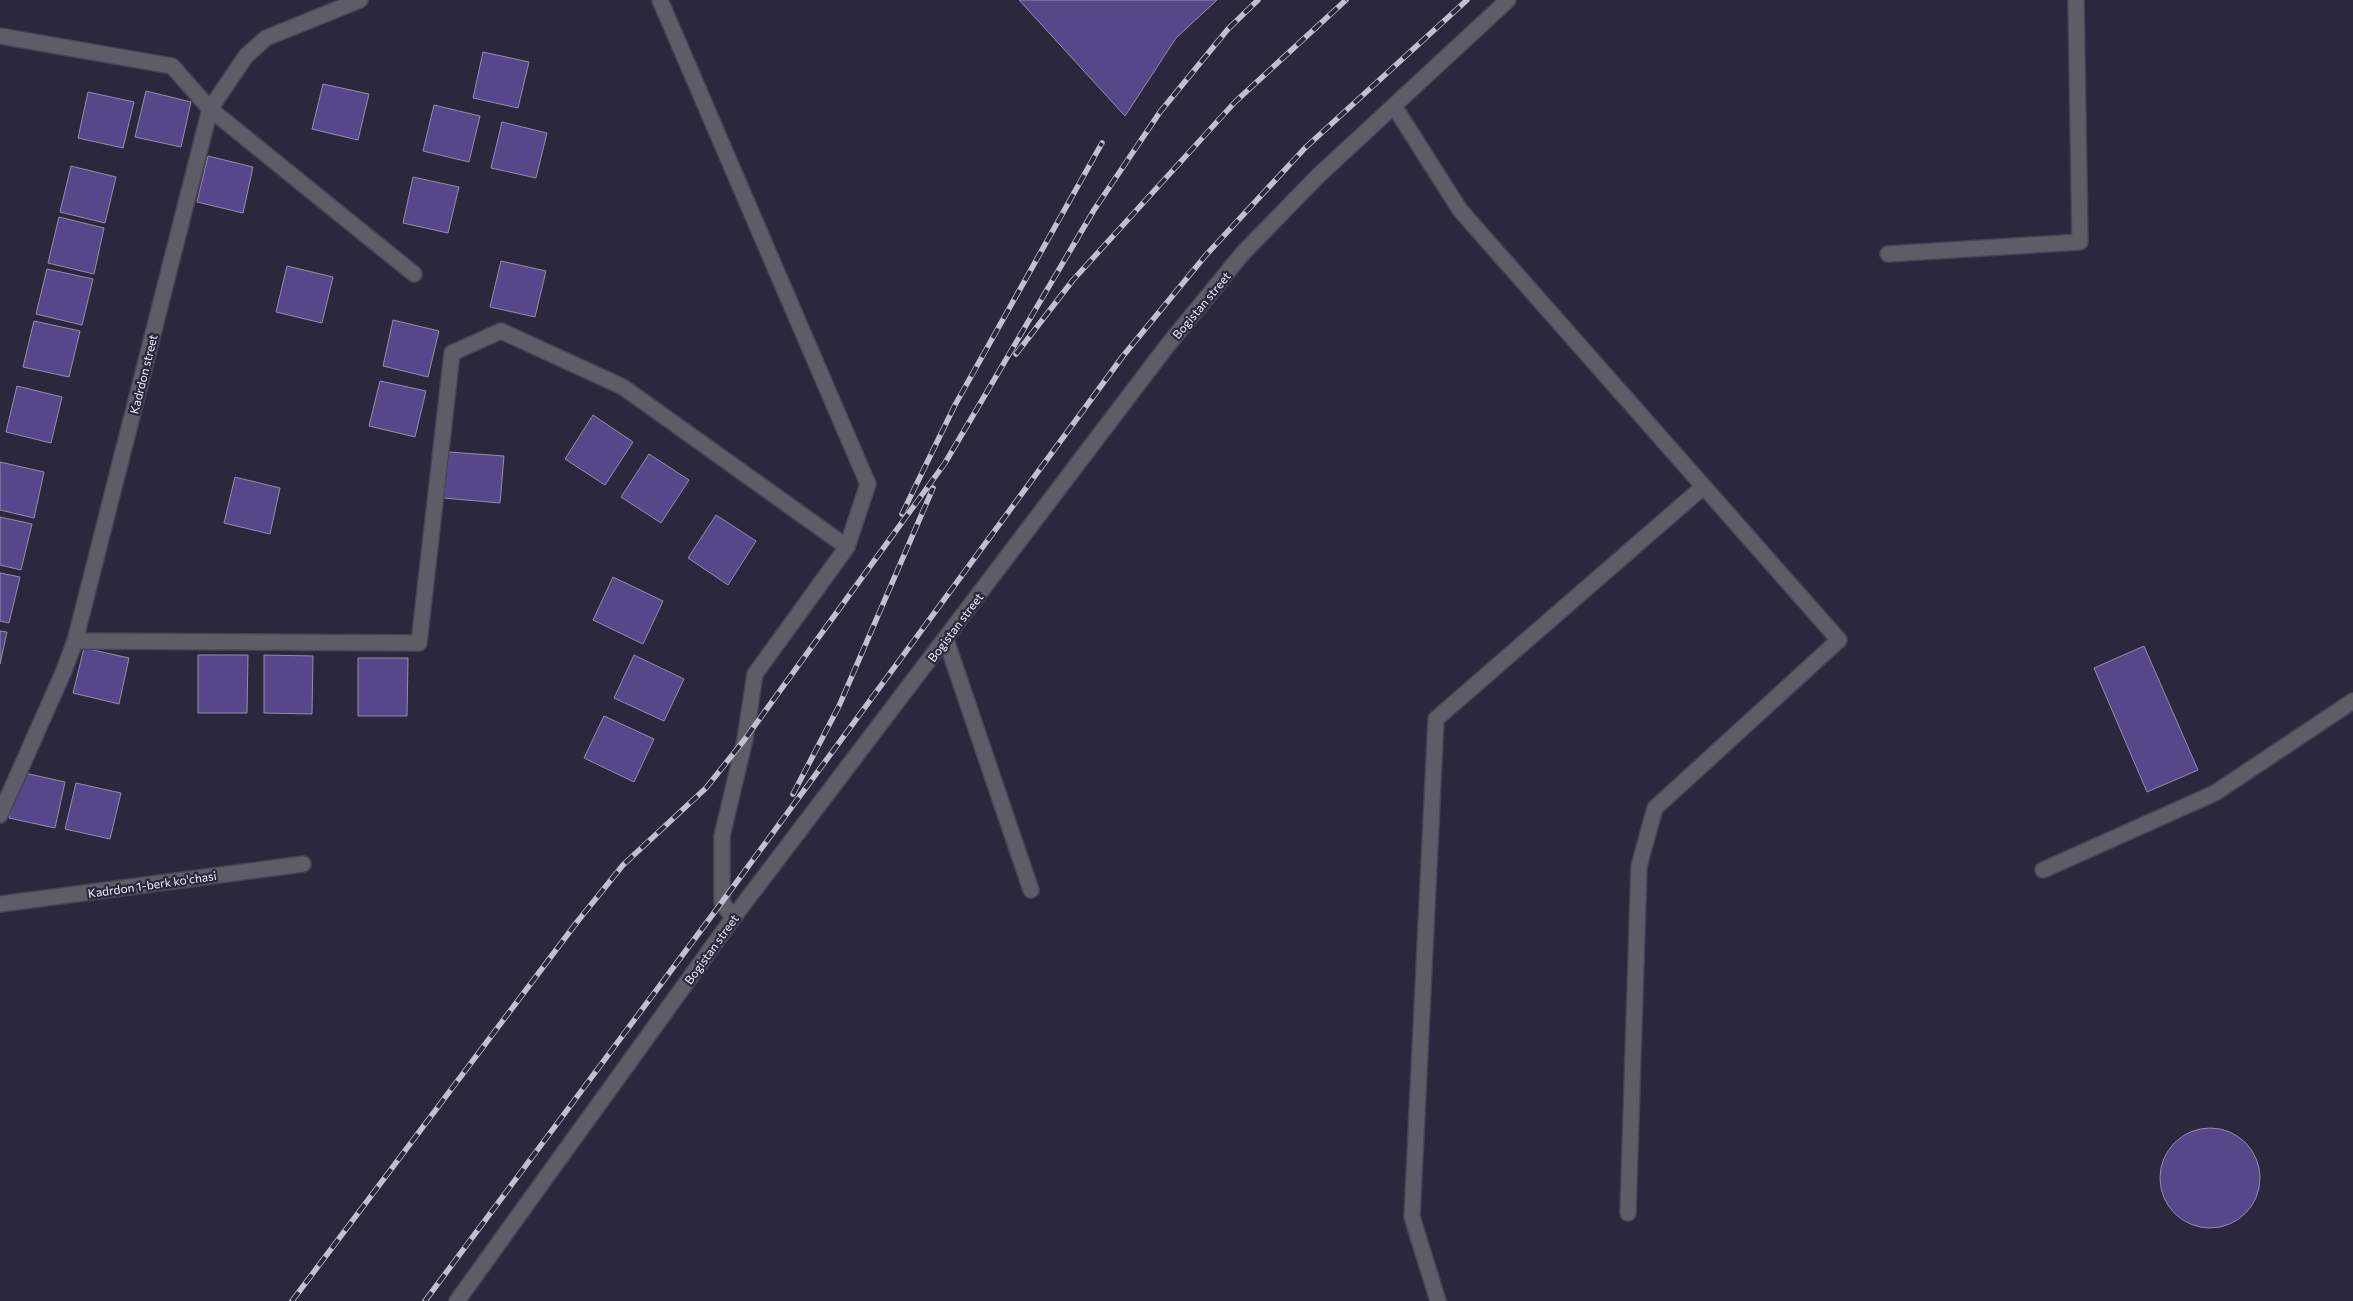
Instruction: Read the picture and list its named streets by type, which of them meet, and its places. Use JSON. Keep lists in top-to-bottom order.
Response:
{
  "streets": {
    "street": ["Bogistan street", "Kadrdon street", "Kadrdon 1-berk ko'chasi"]
  }
}
